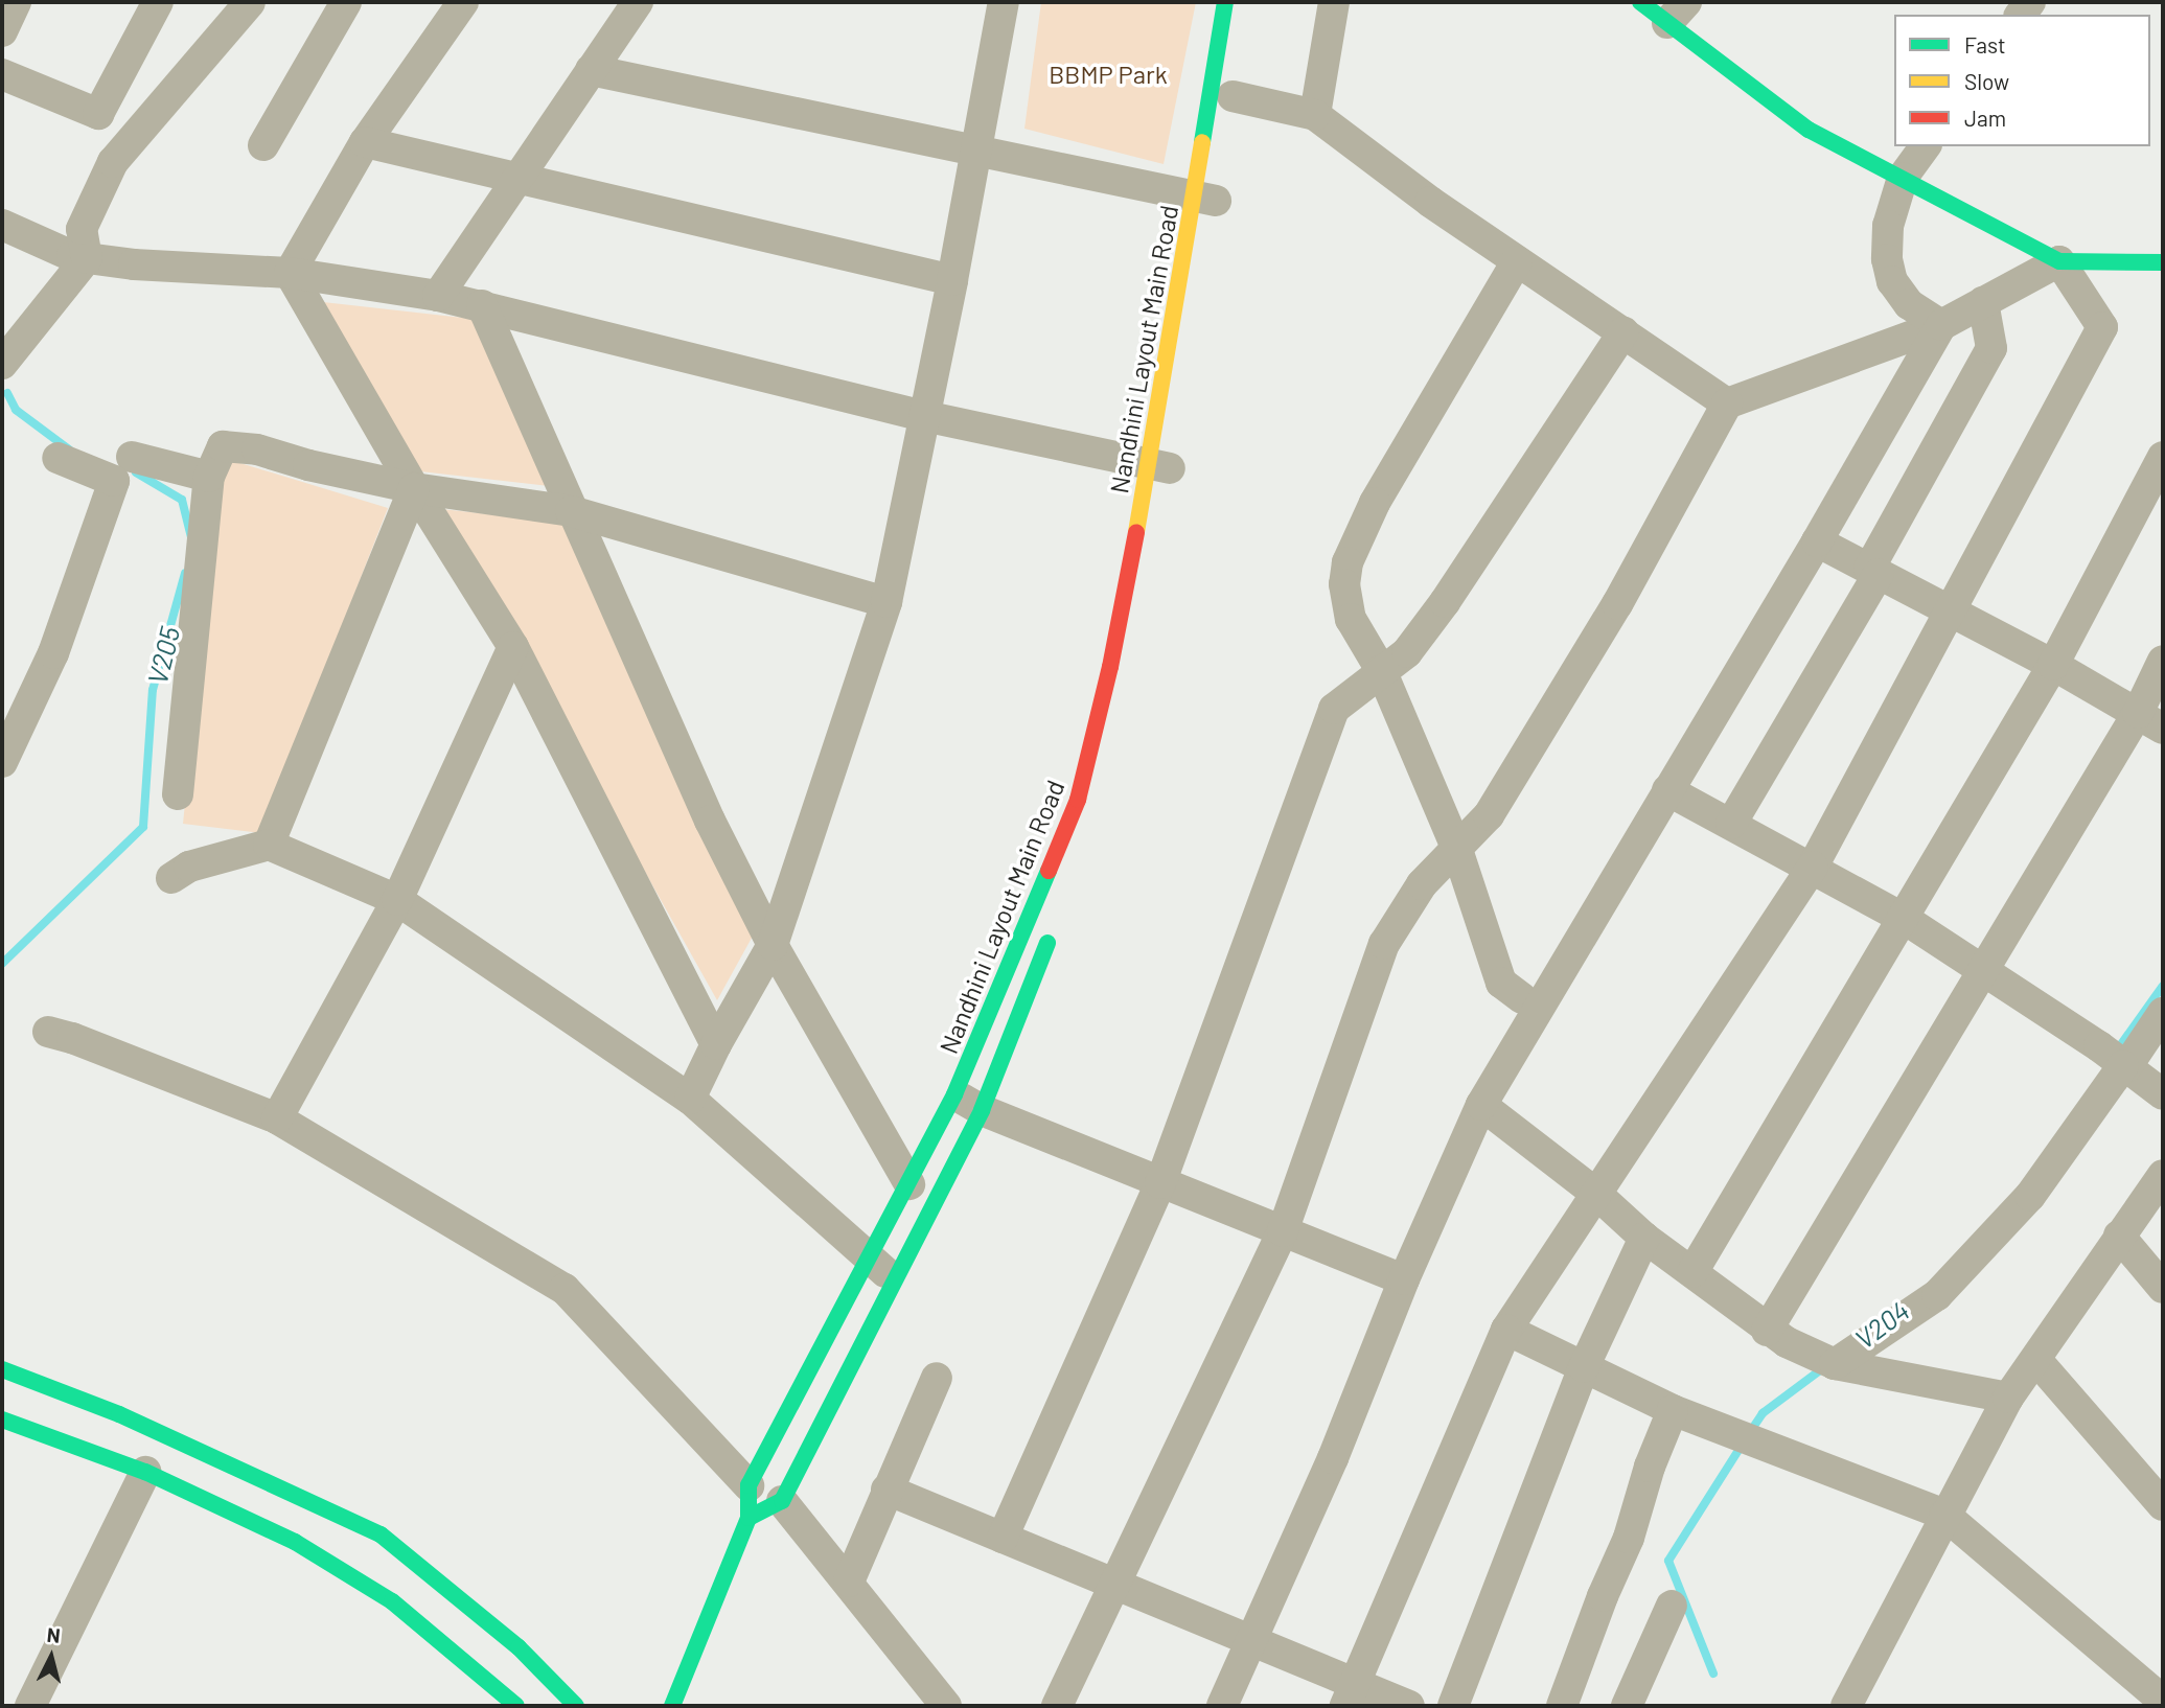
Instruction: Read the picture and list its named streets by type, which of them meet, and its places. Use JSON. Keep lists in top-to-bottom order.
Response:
{
  "streets": {
    "main road": ["Nandhini Layout Main Road"]
  },
  "water": ["V205", "V204"],
  "parks": ["BBMP Park"],
  "legend": ["Fast", "Slow", "Jam"],
  "north": "top"
}
